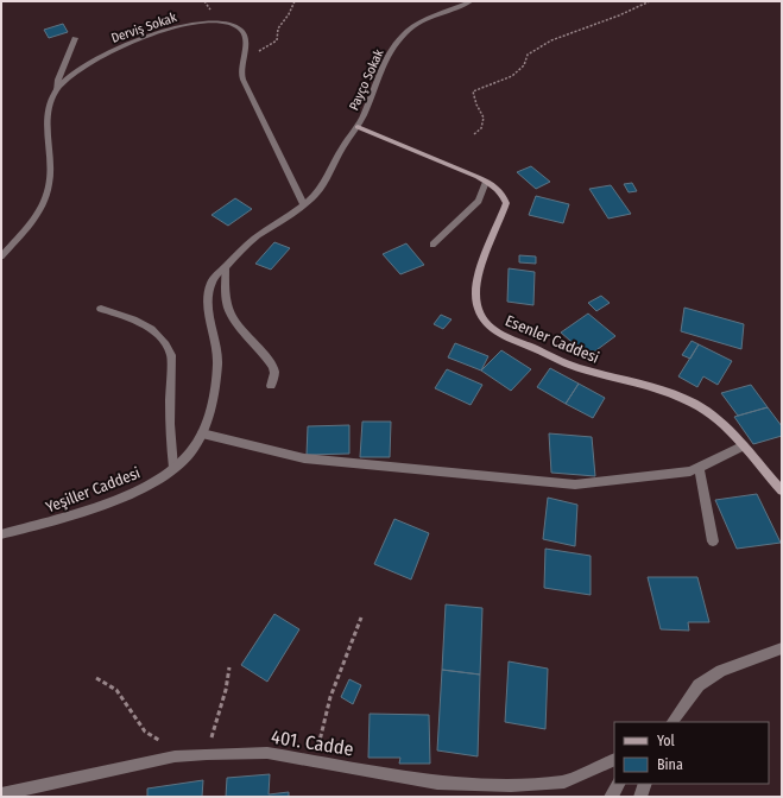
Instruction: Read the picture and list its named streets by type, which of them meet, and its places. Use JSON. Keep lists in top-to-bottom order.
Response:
{
  "streets": {
    "street": [
      "Derviş Sokak",
      "Payço Sokak",
      "Esenler Caddesi",
      "Yeşiller Caddesi",
      "401. Cadde"
    ]
  },
  "crossings": [
    ["Derviş Sokak", "Yeşiller Caddesi"],
    ["Payço Sokak", "Esenler Caddesi"],
    ["Payço Sokak", "Yeşiller Caddesi"],
    ["Esenler Caddesi", "Yeşiller Caddesi"]
  ],
  "legend": ["Yol", "Bina"]
}
